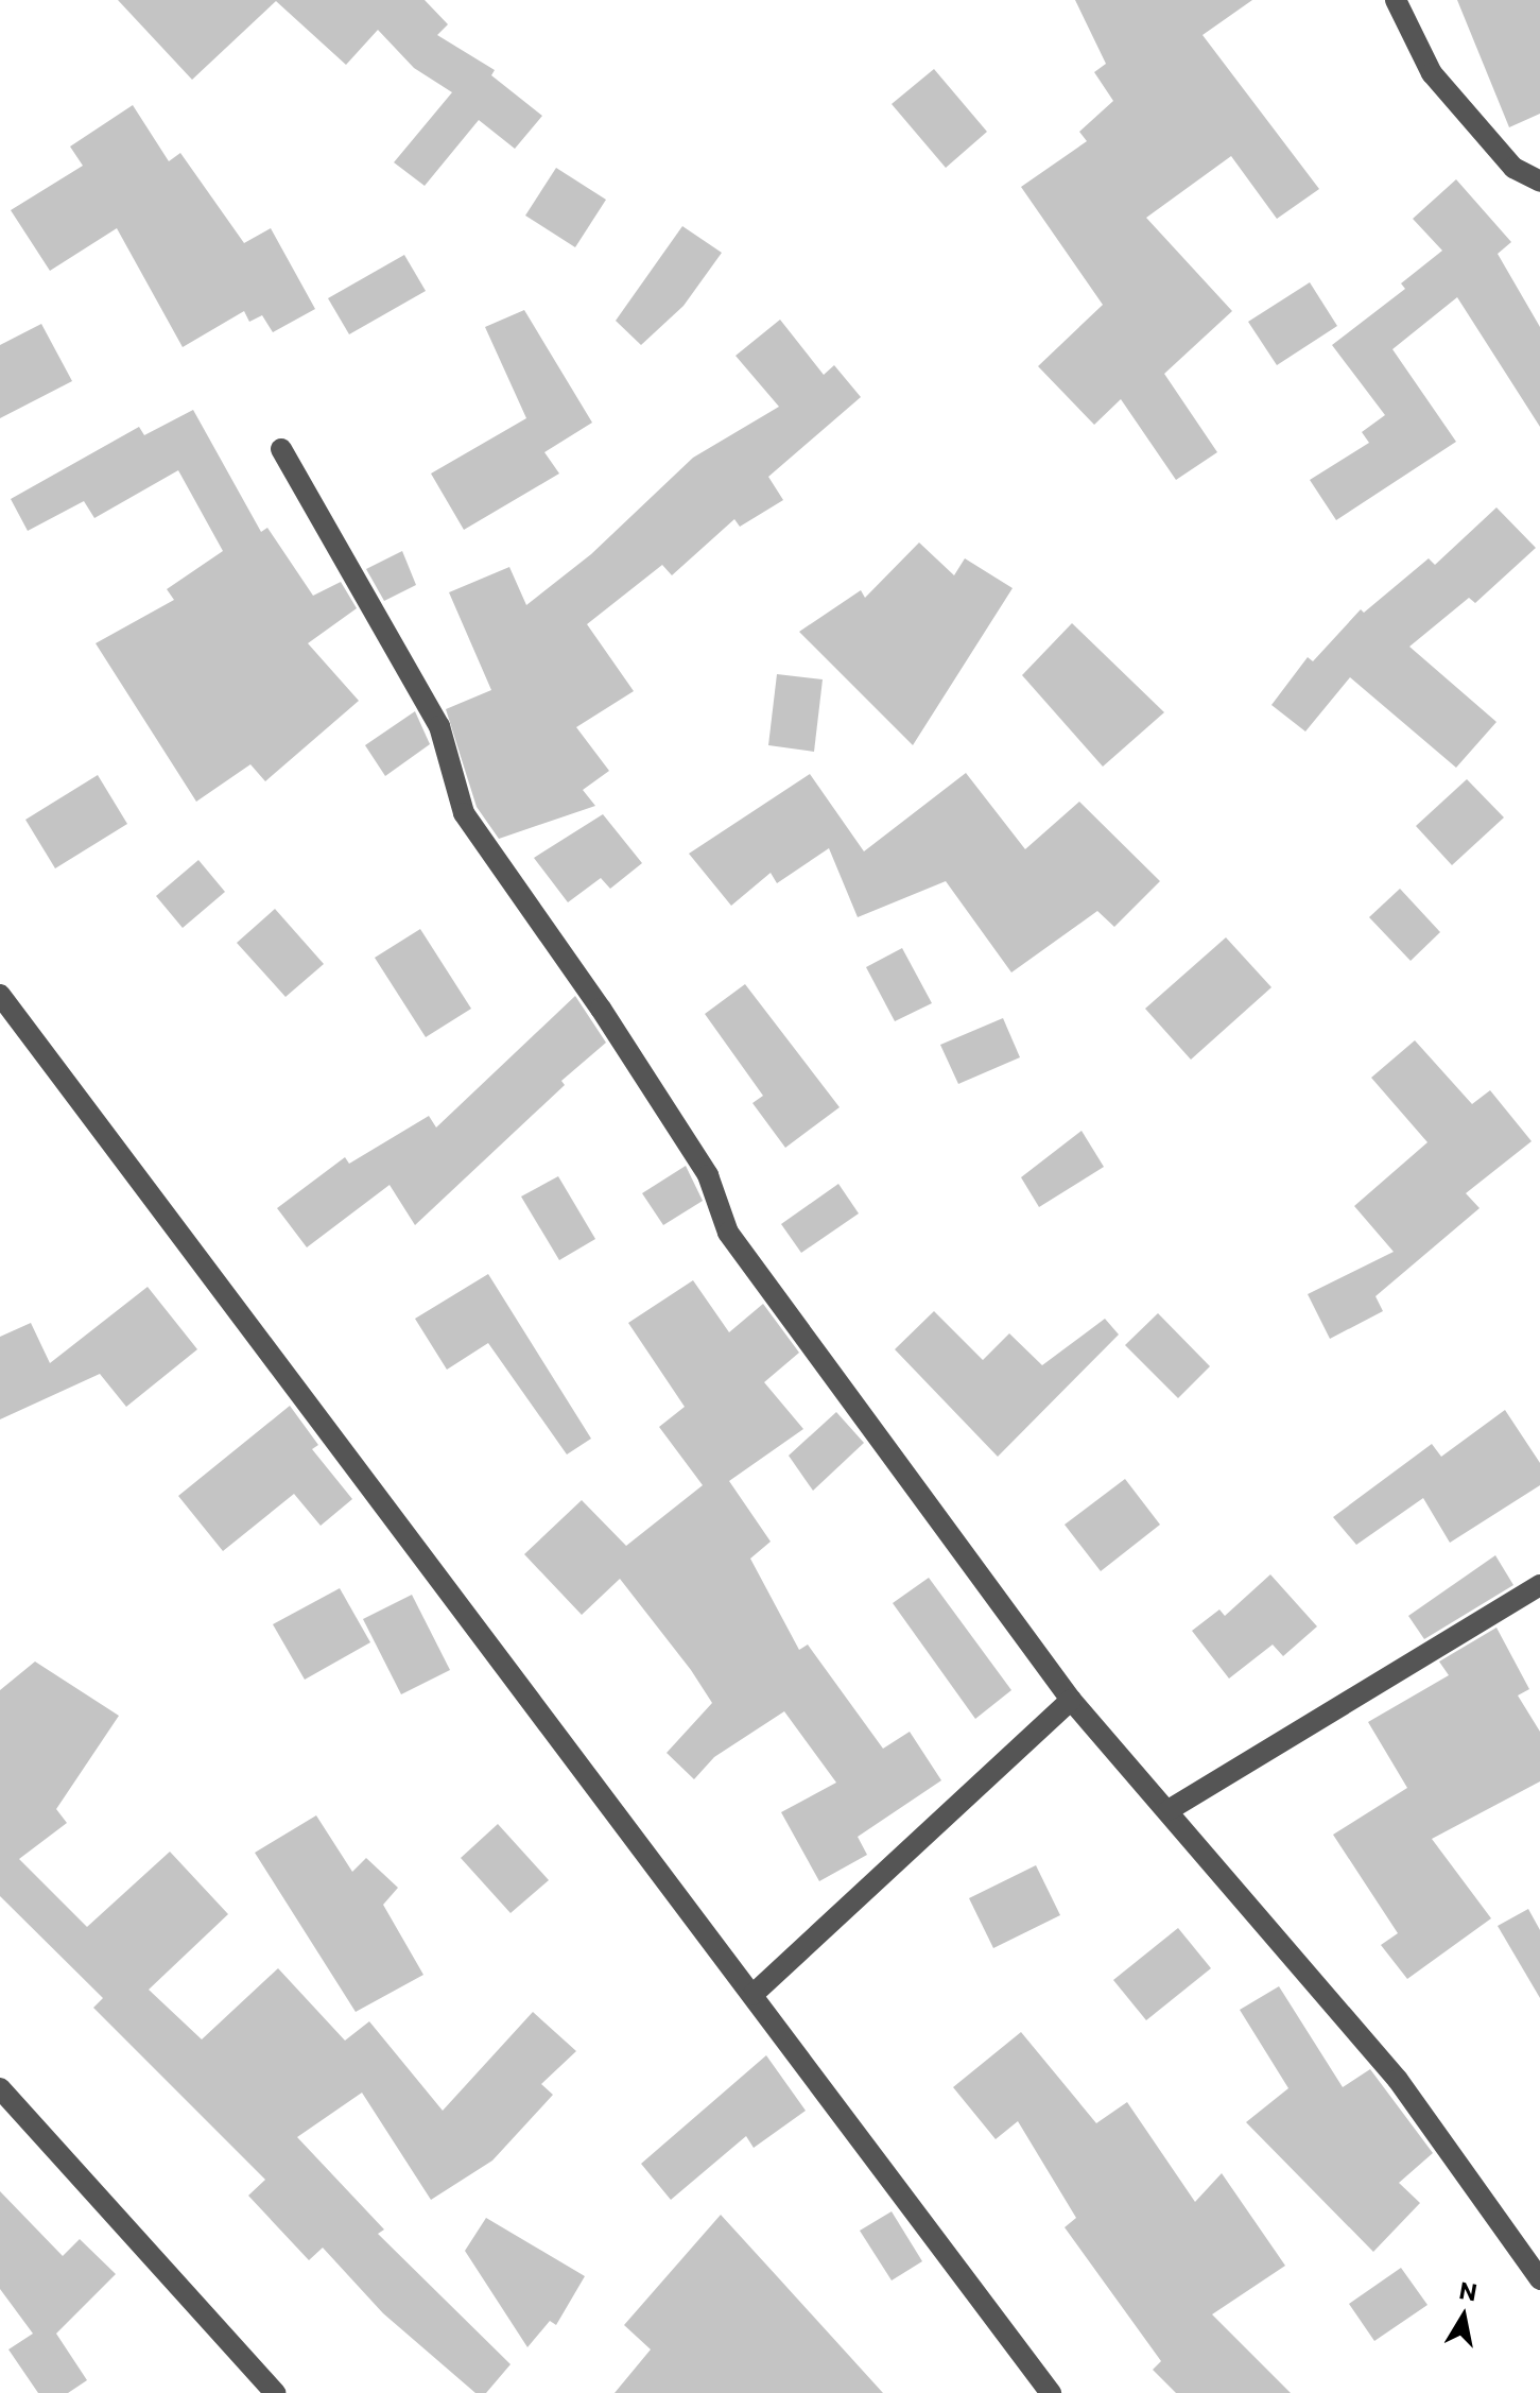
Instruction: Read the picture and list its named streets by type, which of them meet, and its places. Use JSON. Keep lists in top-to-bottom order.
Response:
{
  "north": "top"
}
